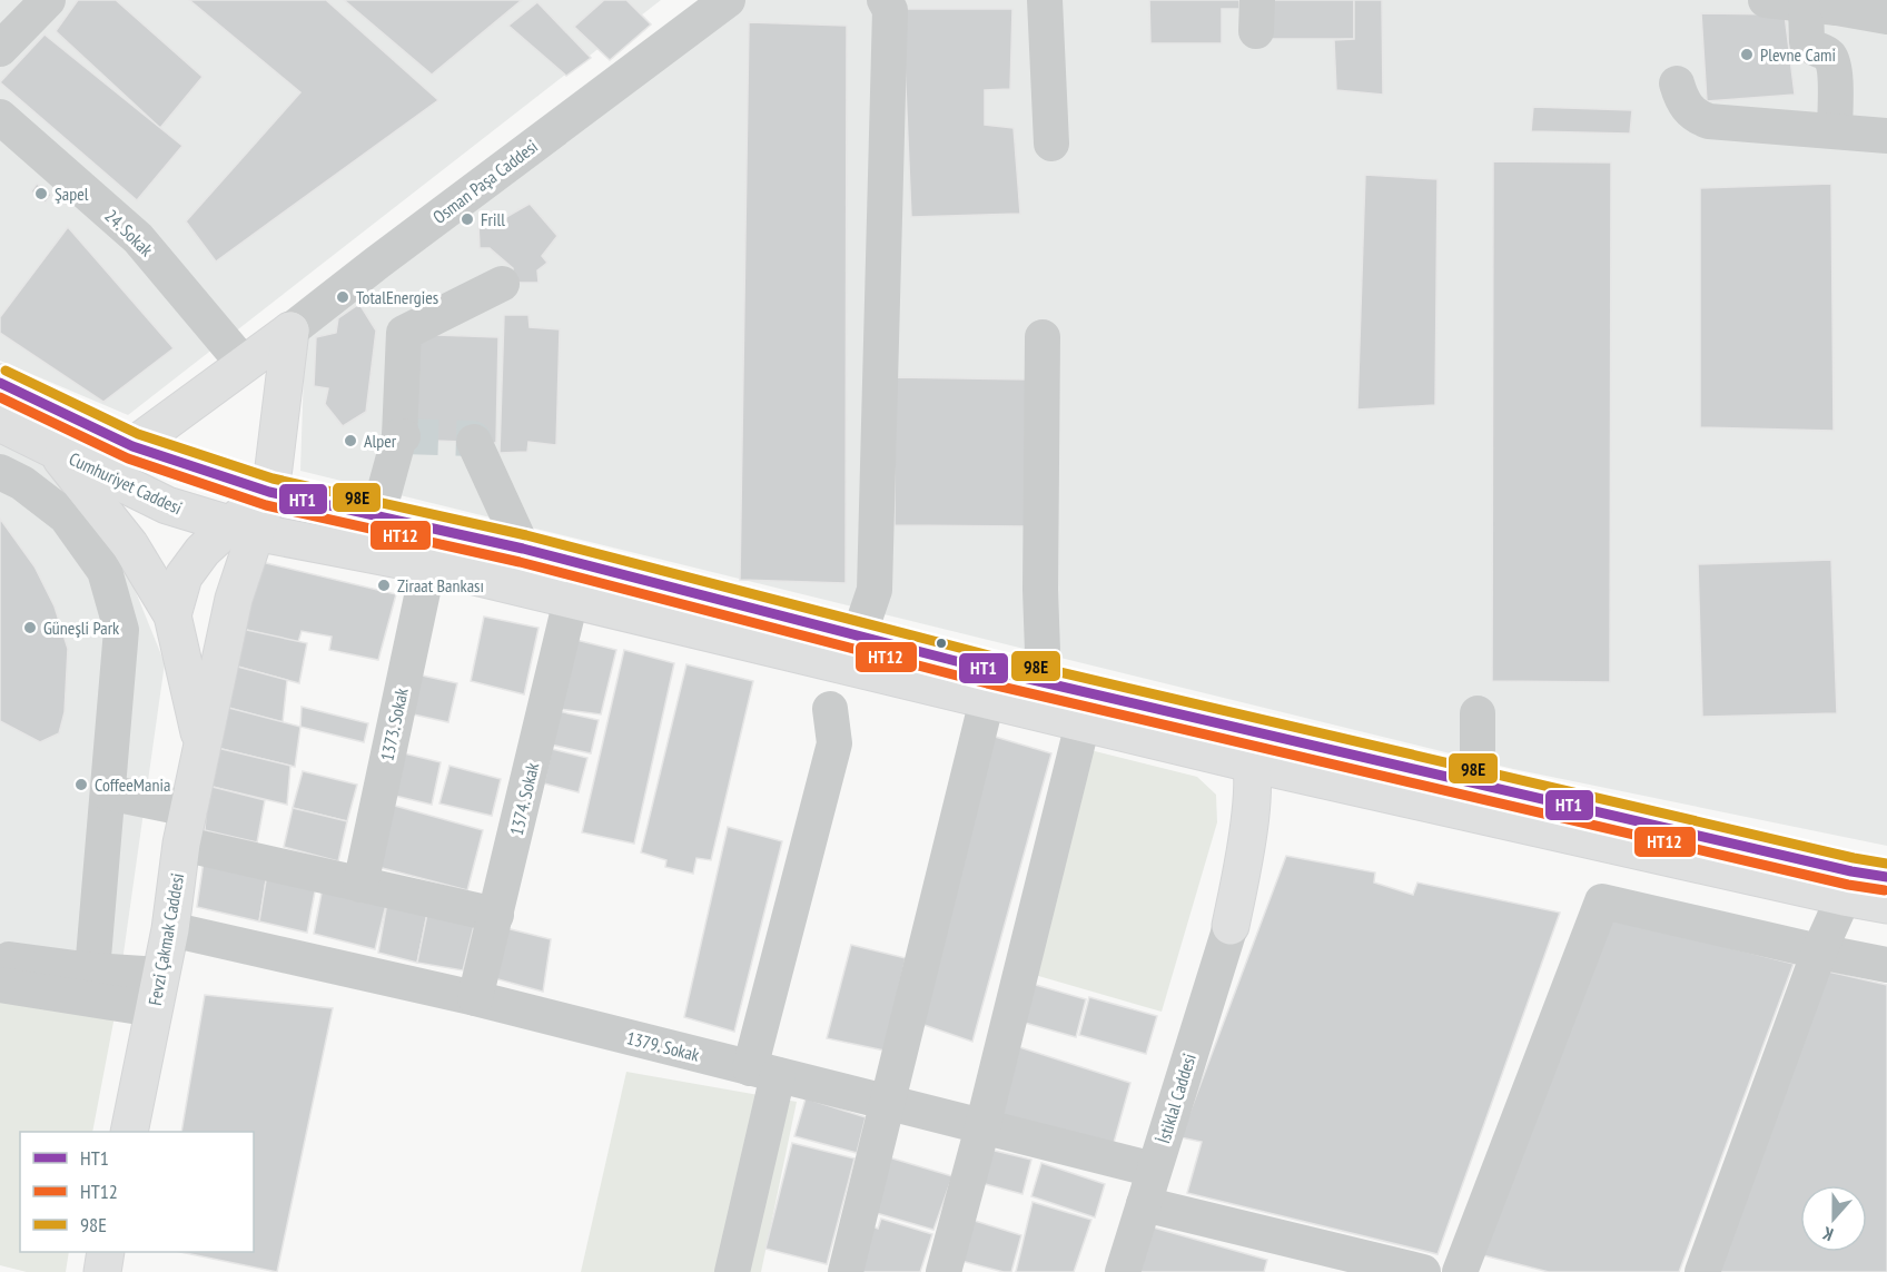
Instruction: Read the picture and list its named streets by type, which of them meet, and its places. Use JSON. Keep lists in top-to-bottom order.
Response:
{
  "streets": {
    "main road": ["Osman Paşa Caddesi", "Cumhuriyet Caddesi", "Fevzi Çakmak Caddesi"],
    "street": [
      "24. Sokak",
      "1373. Sokak",
      "1374. Sokak",
      "1379. Sokak",
      "İstiklal Caddesi"
    ]
  },
  "crossings": [
    ["Osman Paşa Caddesi", "24. Sokak"],
    ["Osman Paşa Caddesi", "Fevzi Çakmak Caddesi"],
    ["Cumhuriyet Caddesi", "1373. Sokak"],
    ["Cumhuriyet Caddesi", "1374. Sokak"],
    ["Cumhuriyet Caddesi", "Fevzi Çakmak Caddesi"],
    ["1374. Sokak", "1379. Sokak"],
    ["Fevzi Çakmak Caddesi", "1379. Sokak"],
    ["1379. Sokak", "İstiklal Caddesi"]
  ],
  "places": [
    "Plevne Cami",
    "Şapel",
    "Frill",
    "TotalEnergies",
    "Alper",
    "Ziraat Bankası",
    "Güneşli Park",
    "CoffeeMania"
  ],
  "lines": ["transit line 98E", "transit line HT1", "transit line HT12"],
  "legend": ["HT1", "HT12", "98E"],
  "north": "bottom"
}
